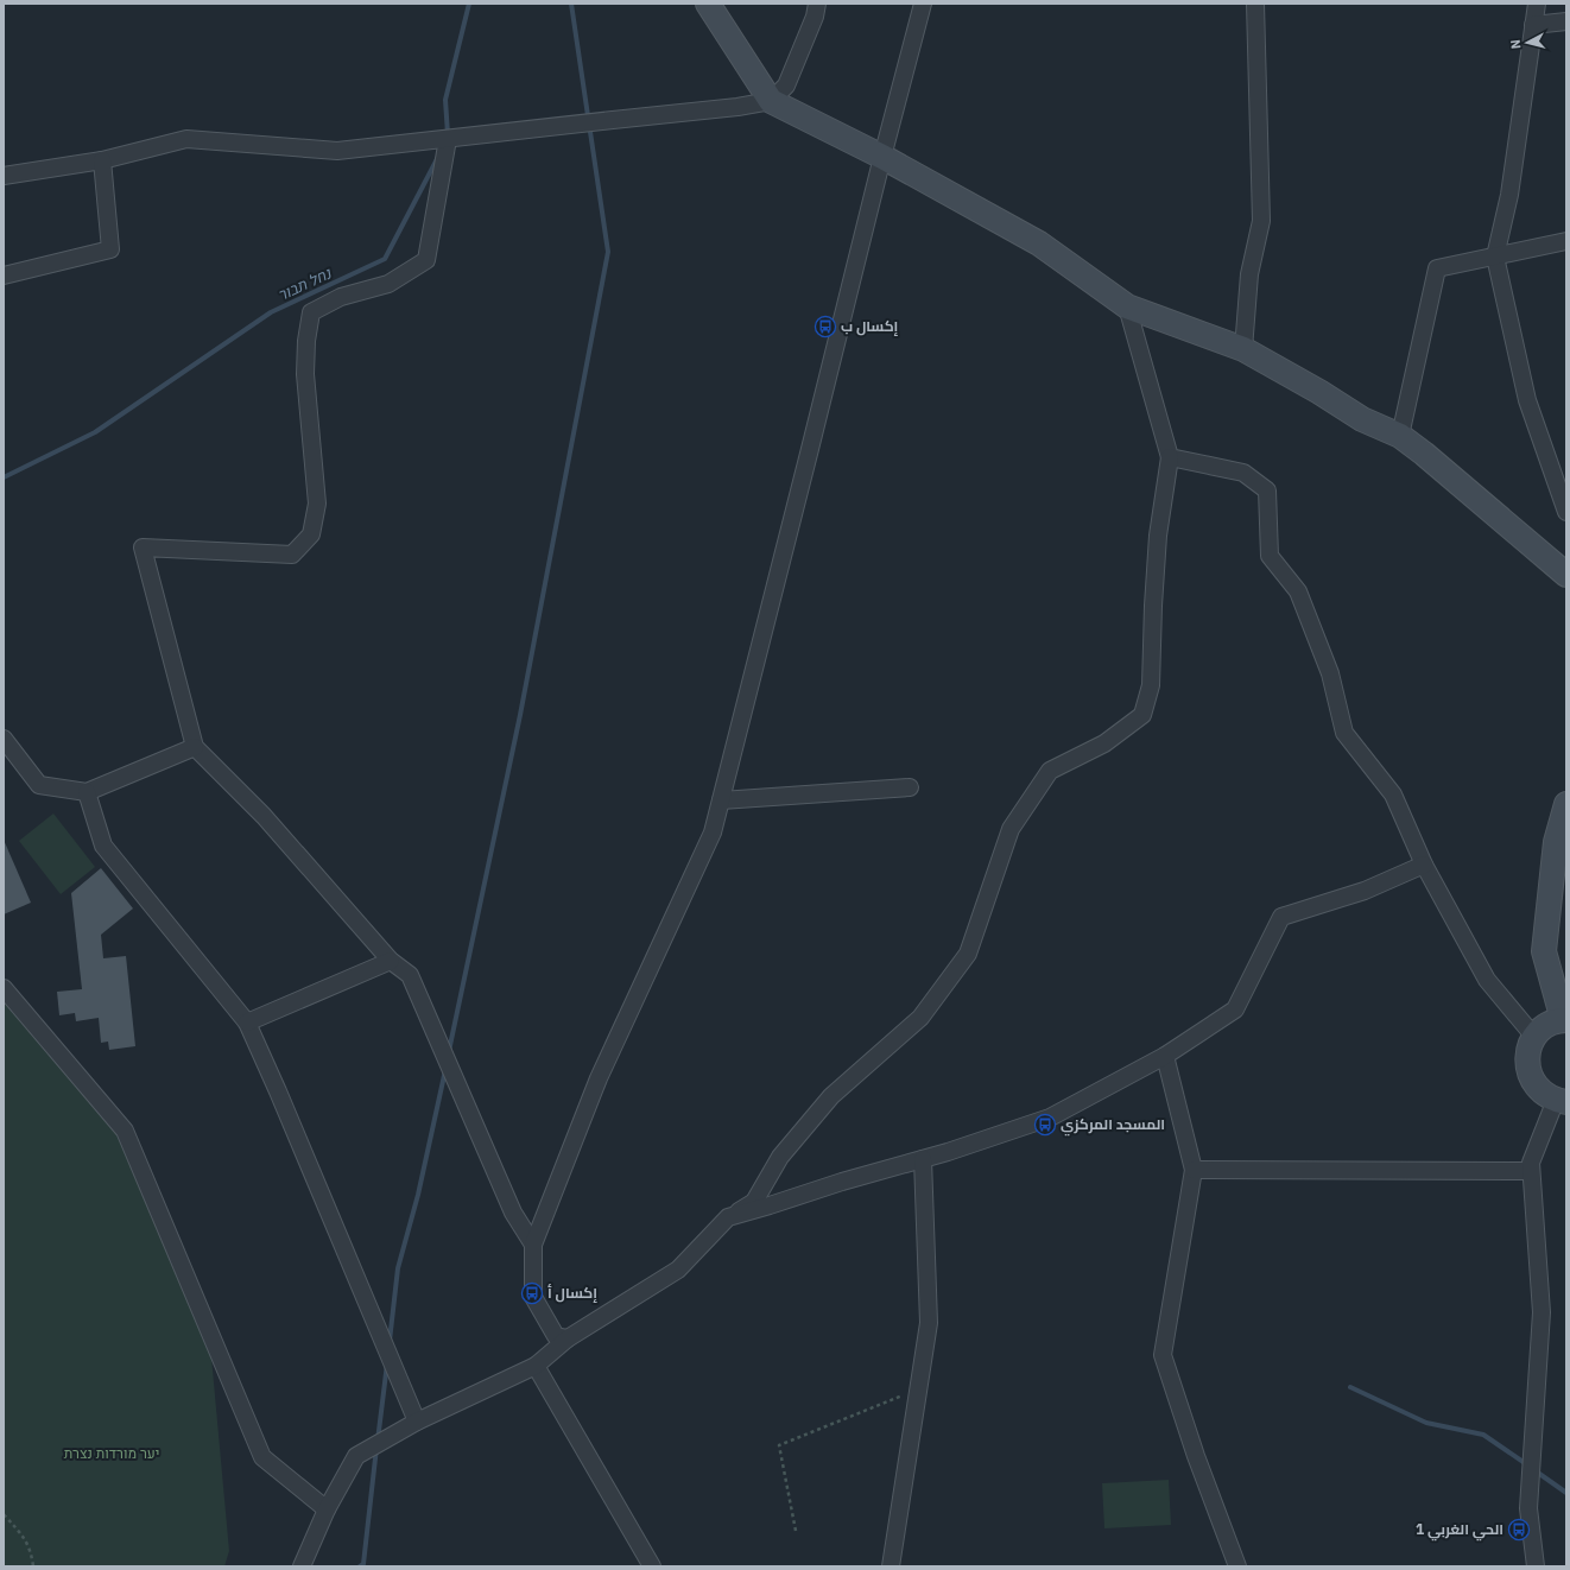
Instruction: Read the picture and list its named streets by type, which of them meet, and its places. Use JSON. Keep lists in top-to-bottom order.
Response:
{
  "water": ["נחל תבור"],
  "parks": ["יער מורדות נצרת"],
  "places": {
    "bus stop": [
      "إكسال ب",
      "المسجد المركزي",
      "إكسال أ",
      "الحي الغربي 1"
    ]
  },
  "north": "left"
}
